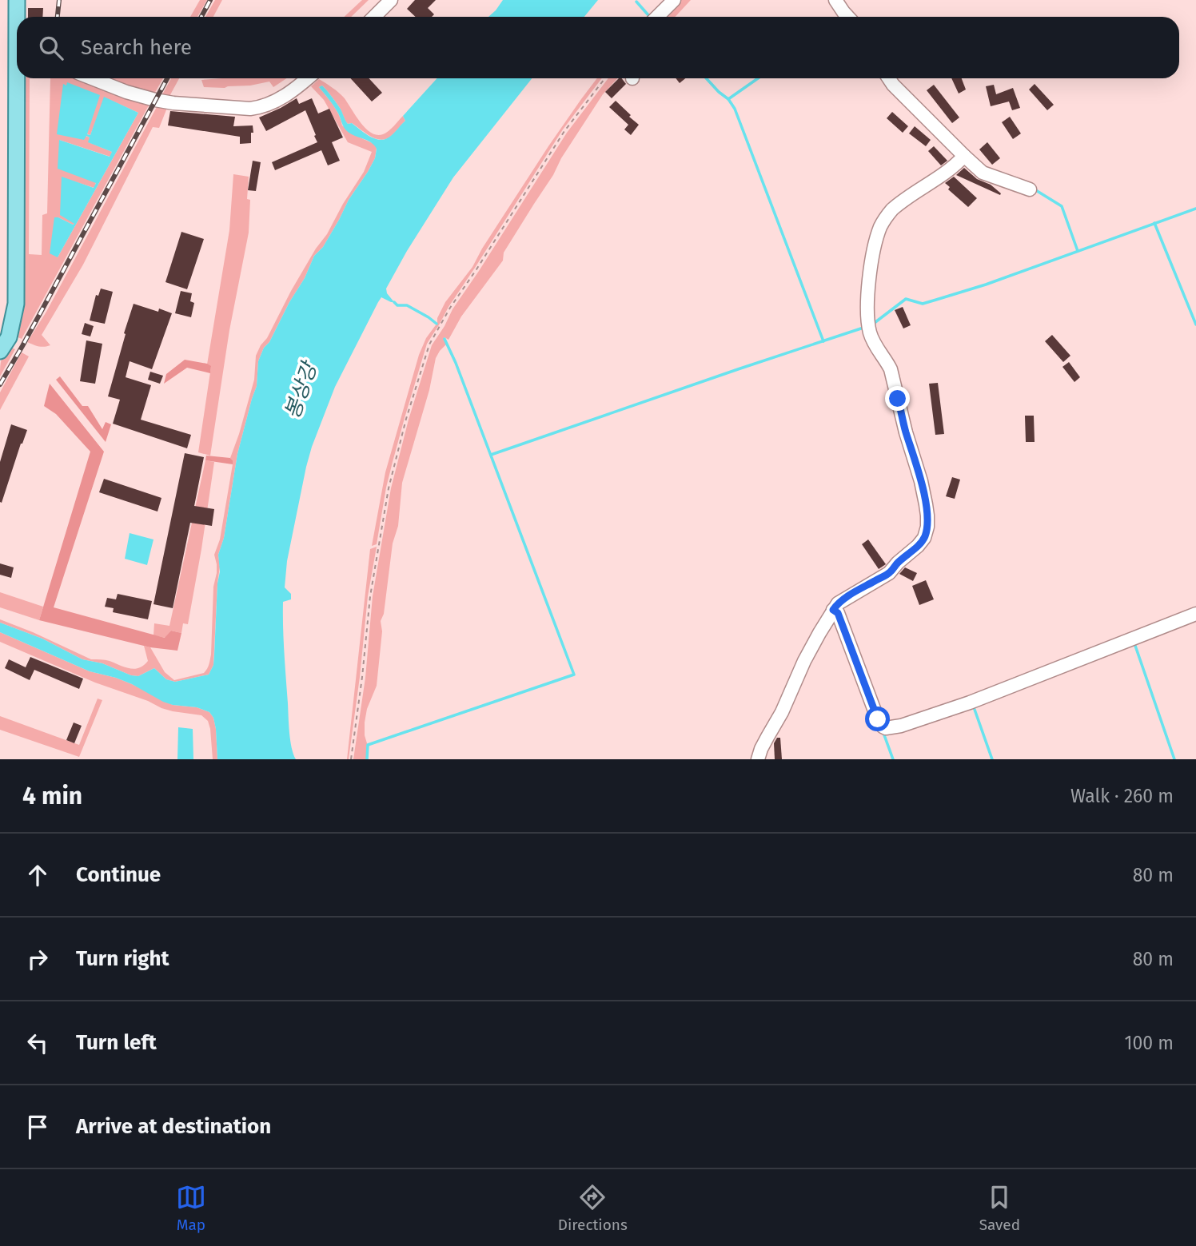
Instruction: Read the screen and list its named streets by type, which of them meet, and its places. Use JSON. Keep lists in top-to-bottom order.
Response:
{
  "water": ["봉상강"],
  "page": {
    "search": "Search here",
    "heading": ["4 min", "Walk · 260 m"],
    "list": [
      ["Continue", "80 m"],
      ["Turn right", "80 m"],
      ["Turn left", "100 m"],
      "Arrive at destination"
    ],
    "nav": ["Map", "Directions", "Saved"]
  }
}
